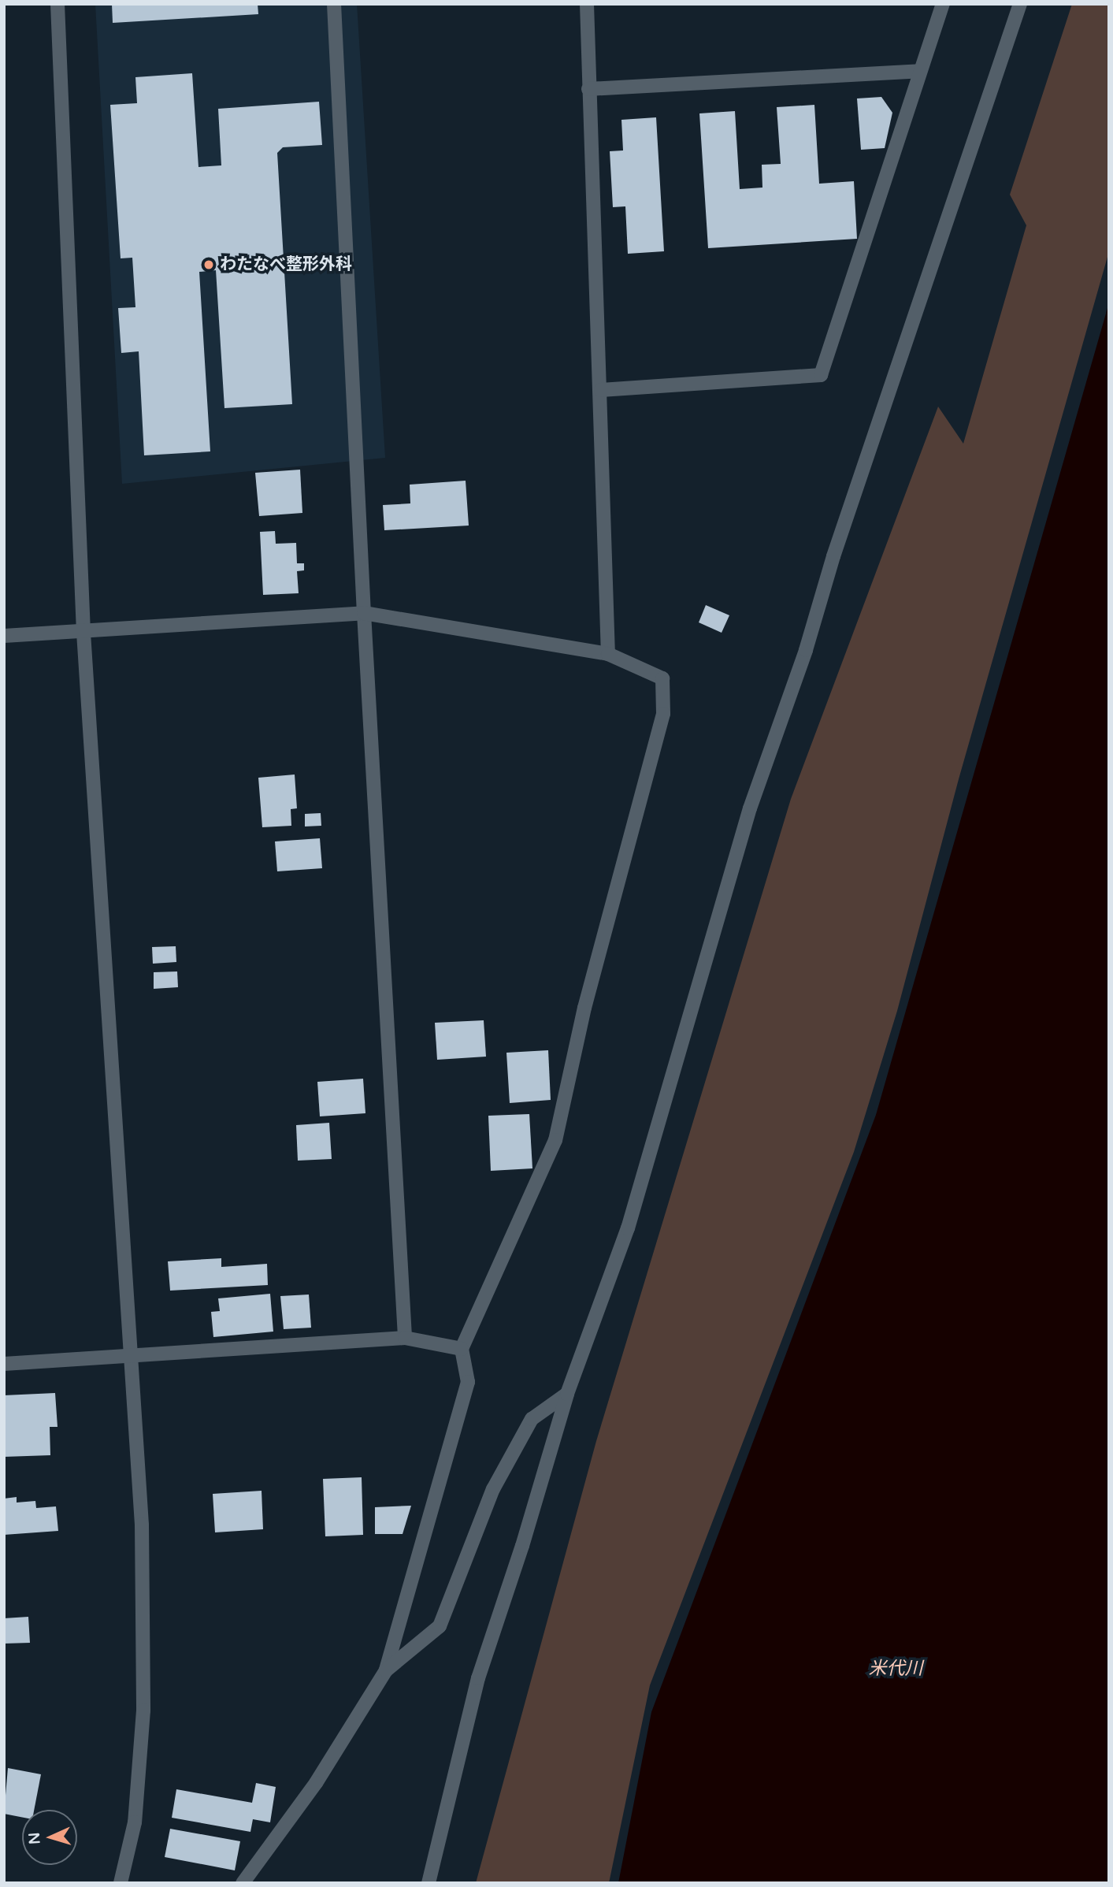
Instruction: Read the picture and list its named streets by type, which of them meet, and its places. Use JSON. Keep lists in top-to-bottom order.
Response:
{
  "water": ["米代川"],
  "places": ["わたなべ整形外科"],
  "north": "left"
}
